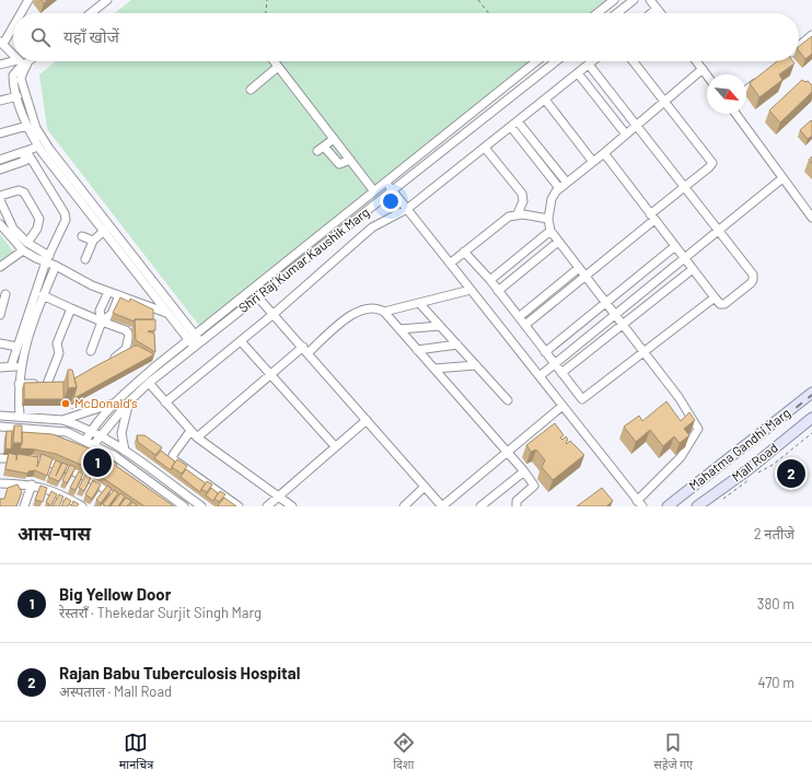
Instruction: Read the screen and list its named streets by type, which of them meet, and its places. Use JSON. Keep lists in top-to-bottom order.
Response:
{
  "streets": {
    "main road": ["Mahatma Gandhi Marg", "Mall Road"],
    "street": ["Shri Raj Kumar Kaushik Marg"]
  },
  "places": ["McDonald's"],
  "north": "bottom right",
  "page": {
    "search": "यहाँ खोजें",
    "pins": ["1", "2"],
    "heading": ["आस-पास", "2 नतीजे"],
    "list": [
      {
        "mark": "1",
        "name": "Big Yellow Door",
        "note": "रेस्तराँ · Thekedar Surjit Singh Marg",
        "value": "380 m"
      },
      {
        "mark": "2",
        "name": "Rajan Babu Tuberculosis Hospital",
        "note": "अस्पताल · Mall Road",
        "value": "470 m"
      }
    ],
    "nav": ["मानचित्र", "दिशा", "सहेजे गए"]
  }
}
